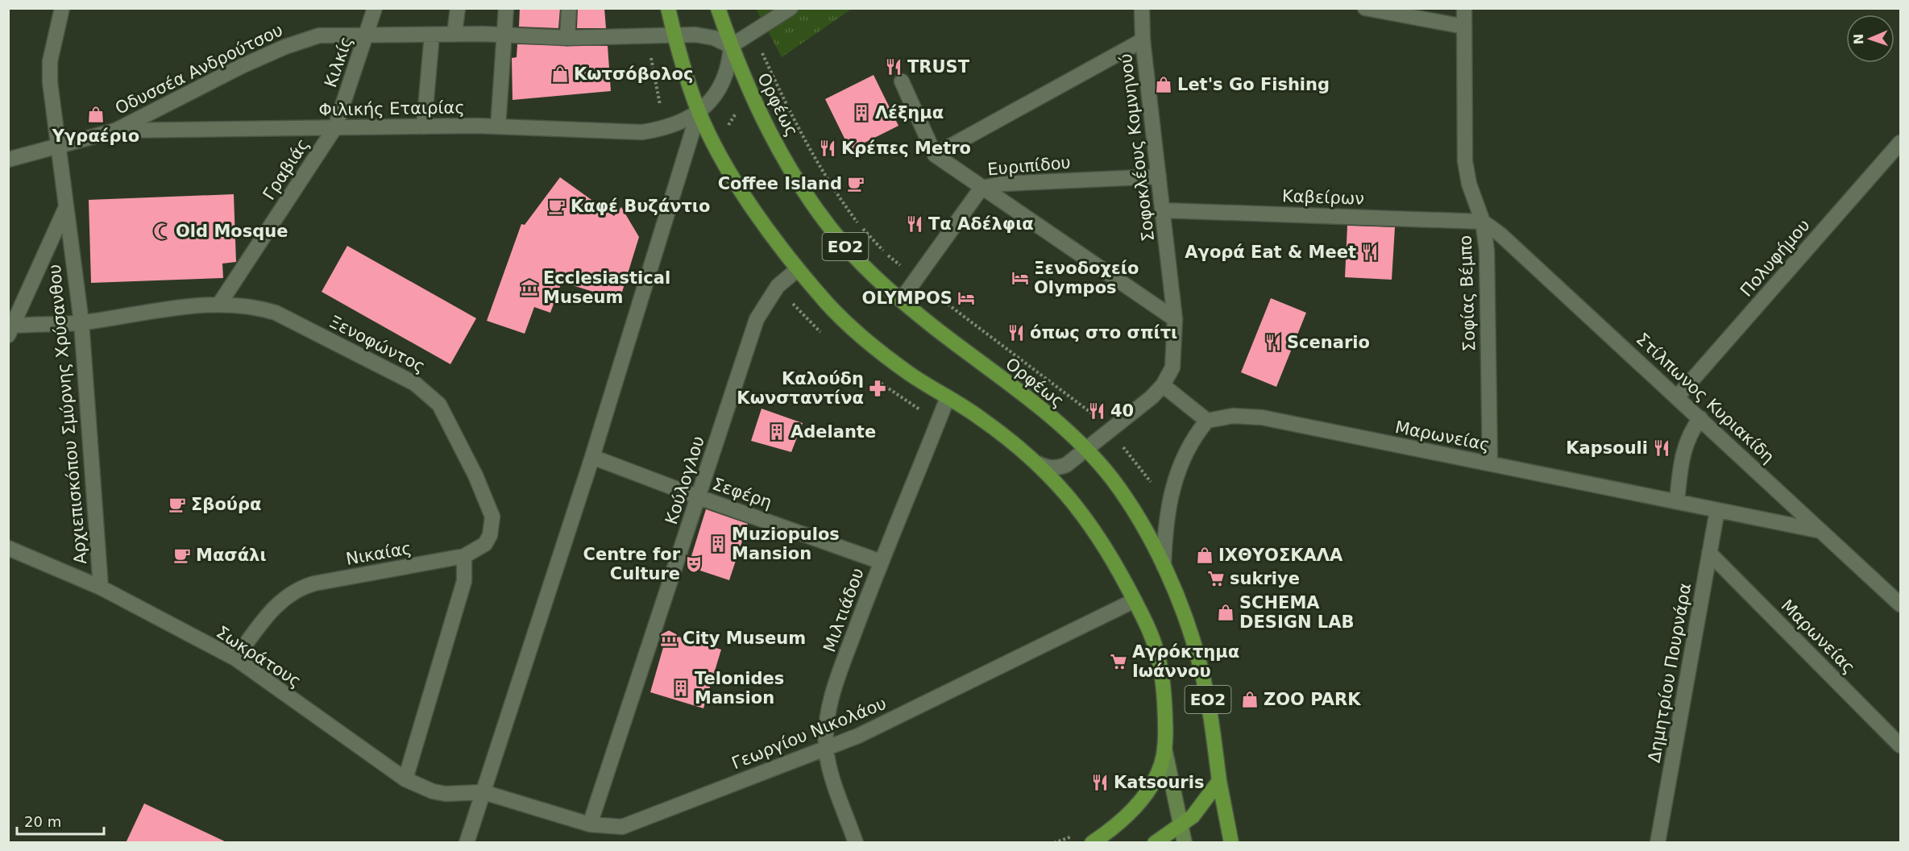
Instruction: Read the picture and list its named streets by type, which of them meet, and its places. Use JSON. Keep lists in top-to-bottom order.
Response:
{
  "streets": {
    "main road": ["Ορφέως", "ΕΟ2"],
    "street": [
      "Κιλκίς",
      "Οδυσσέα Ανδρούτσου",
      "Φιλικής Εταιρίας",
      "Σοφοκλέους Κομνηνού",
      "Ευριπίδου",
      "Γραβιάς",
      "Καβείρων",
      "Πολυφήμου",
      "Σοφίας Βέμπο",
      "Ξενοφώντος",
      "Στίλπωνος Κυριακίδη",
      "Αρχιεπισκόπου Σμύρνης Χρύσανθου",
      "Μαρωνείας",
      "Κούλογλου",
      "Σεφέρη",
      "Νικαίας",
      "Μιλτιάδου",
      "Σωκράτους",
      "Δημητρίου Πουρνάρα",
      "Γεωργίου Νικολάου"
    ]
  },
  "crossings": [
    ["Κιλκίς", "Οδυσσέα Ανδρούτσου"],
    ["Κιλκίς", "Φιλικής Εταιρίας"],
    ["Κιλκίς", "Γραβιάς"],
    ["Οδυσσέα Ανδρούτσου", "Ορφέως"],
    ["Οδυσσέα Ανδρούτσου", "Φιλικής Εταιρίας"],
    ["Οδυσσέα Ανδρούτσου", "ΕΟ2"],
    ["Ορφέως", "Φιλικής Εταιρίας"],
    ["Ορφέως", "Σοφοκλέους Κομνηνού"],
    ["Ορφέως", "Ευριπίδου"],
    ["Φιλικής Εταιρίας", "Γραβιάς"],
    ["Φιλικής Εταιρίας", "ΕΟ2"],
    ["Φιλικής Εταιρίας", "Αρχιεπισκόπου Σμύρνης Χρύσανθου"],
    ["Σοφοκλέους Κομνηνού", "Ευριπίδου"],
    ["Σοφοκλέους Κομνηνού", "Καβείρων"],
    ["Σοφοκλέους Κομνηνού", "ΕΟ2"],
    ["Γραβιάς", "Ξενοφώντος"],
    ["Καβείρων", "Σοφίας Βέμπο"],
    ["Καβείρων", "Στίλπωνος Κυριακίδη"],
    ["ΕΟ2", "Κούλογλου"],
    ["ΕΟ2", "Μιλτιάδου"],
    ["ΕΟ2", "Γεωργίου Νικολάου"],
    ["Πολυφήμου", "Στίλπωνος Κυριακίδη"],
    ["Σοφίας Βέμπο", "Στίλπωνος Κυριακίδη"],
    ["Σοφίας Βέμπο", "Μαρωνείας"],
    ["Ξενοφώντος", "Νικαίας"],
    ["Στίλπωνος Κυριακίδη", "Μαρωνείας"],
    ["Αρχιεπισκόπου Σμύρνης Χρύσανθου", "Σωκράτους"],
    ["Μαρωνείας", "Δημητρίου Πουρνάρα"],
    ["Κούλογλου", "Σεφέρη"],
    ["Κούλογλου", "Γεωργίου Νικολάου"],
    ["Σεφέρη", "Μιλτιάδου"],
    ["Νικαίας", "Σωκράτους"],
    ["Μιλτιάδου", "Γεωργίου Νικολάου"],
    ["Σωκράτους", "Γεωργίου Νικολάου"]
  ],
  "places": {
    "restaurant": [
      "TRUST",
      "Κρέπες Metro",
      "Τα Αδέλφια",
      "Αγορά Eat & Meet",
      "όπως στο σπίτι",
      "Scenario",
      "40",
      "Κapsouli",
      "Katsouris"
    ],
    "shop": [
      "Κωτσόβολος",
      "Let's Go Fishing",
      "Υγραέριο",
      "ΙΧΘΥΟΣΚΑΛΑ",
      "SCHEMA DESIGN LAB",
      "ZOO PARK"
    ],
    "building": [
      "Λέξημα",
      "Adelante",
      "Muziopulos Mansion",
      "Telonides Mansion"
    ],
    "cafe": [
      "Coffee Island",
      "Καφέ Βυζάντιο",
      "Σβούρα",
      "Μασάλι"
    ],
    "mosque": ["Old Mosque"],
    "hotel": ["Ξενοδοχείο Olympos", "OLYMPOS"],
    "museum": ["Ecclesiastical Museum", "City Museum"],
    "pharmacy": ["Καλούδη Κωνσταντίνα"],
    "theatre": ["Centre for Culture"],
    "supermarket": ["sukriye", "Αγρόκτημα Ιωάννου"]
  },
  "scale_bar": "20 m",
  "north": "left"
}
